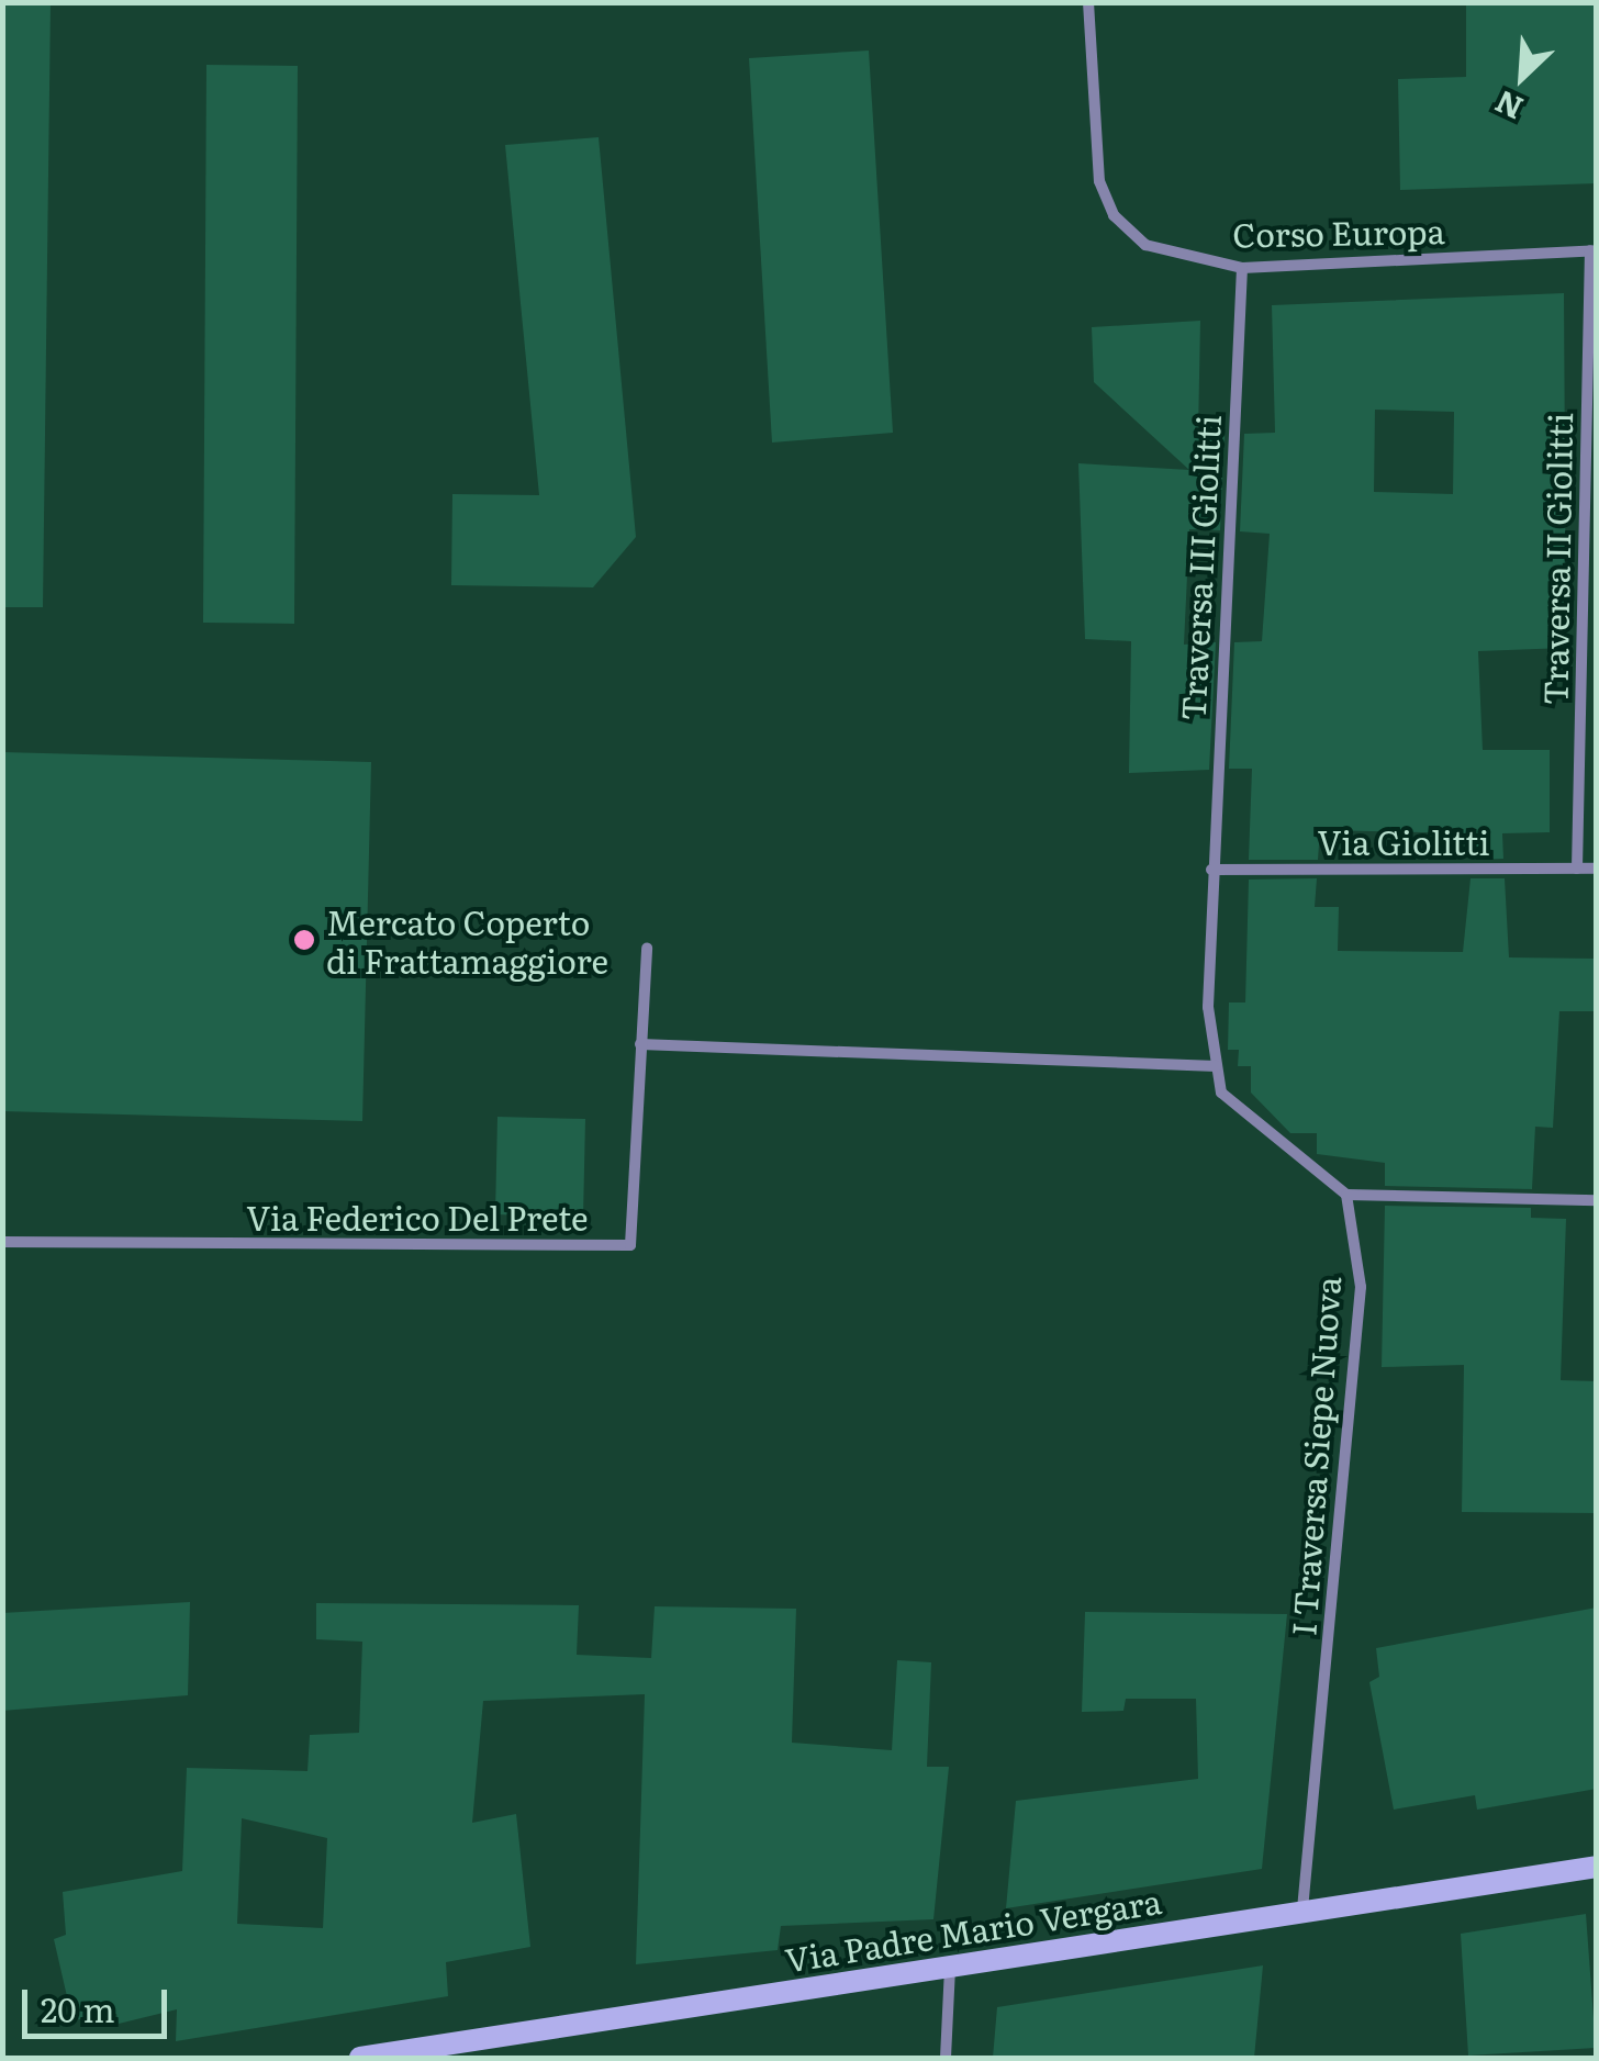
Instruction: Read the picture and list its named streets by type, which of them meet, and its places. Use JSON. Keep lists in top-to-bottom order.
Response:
{
  "streets": {
    "street": [
      "Corso Europa",
      "Traversa II Giolitti",
      "Traversa III Giolitti",
      "Via Giolitti",
      "Via Federico Del Prete",
      "I Traversa Siepe Nuova",
      "Via Padre Mario Vergara"
    ]
  },
  "crossings": [
    ["Corso Europa", "Traversa II Giolitti"],
    ["Corso Europa", "Traversa III Giolitti"],
    ["Traversa II Giolitti", "Via Giolitti"],
    ["Traversa III Giolitti", "Via Giolitti"],
    ["I Traversa Siepe Nuova", "Via Padre Mario Vergara"]
  ],
  "places": ["Mercato Coperto di Frattamaggiore"],
  "scale_bar": "20 m",
  "north": "bottom left"
}
